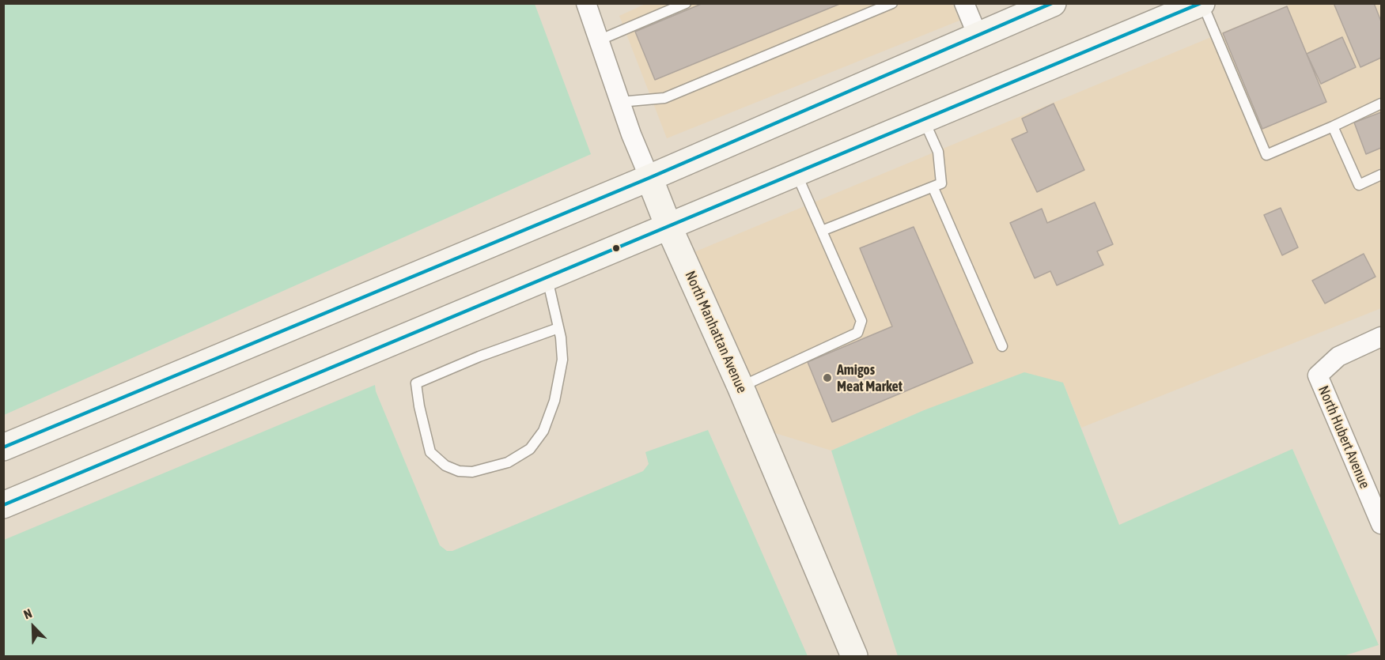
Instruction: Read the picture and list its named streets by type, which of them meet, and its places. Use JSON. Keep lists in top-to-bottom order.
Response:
{
  "streets": {
    "main road": ["North Manhattan Avenue"],
    "street": ["North Hubert Avenue"]
  },
  "places": ["Amigos Meat Market"],
  "north": "top left"
}
